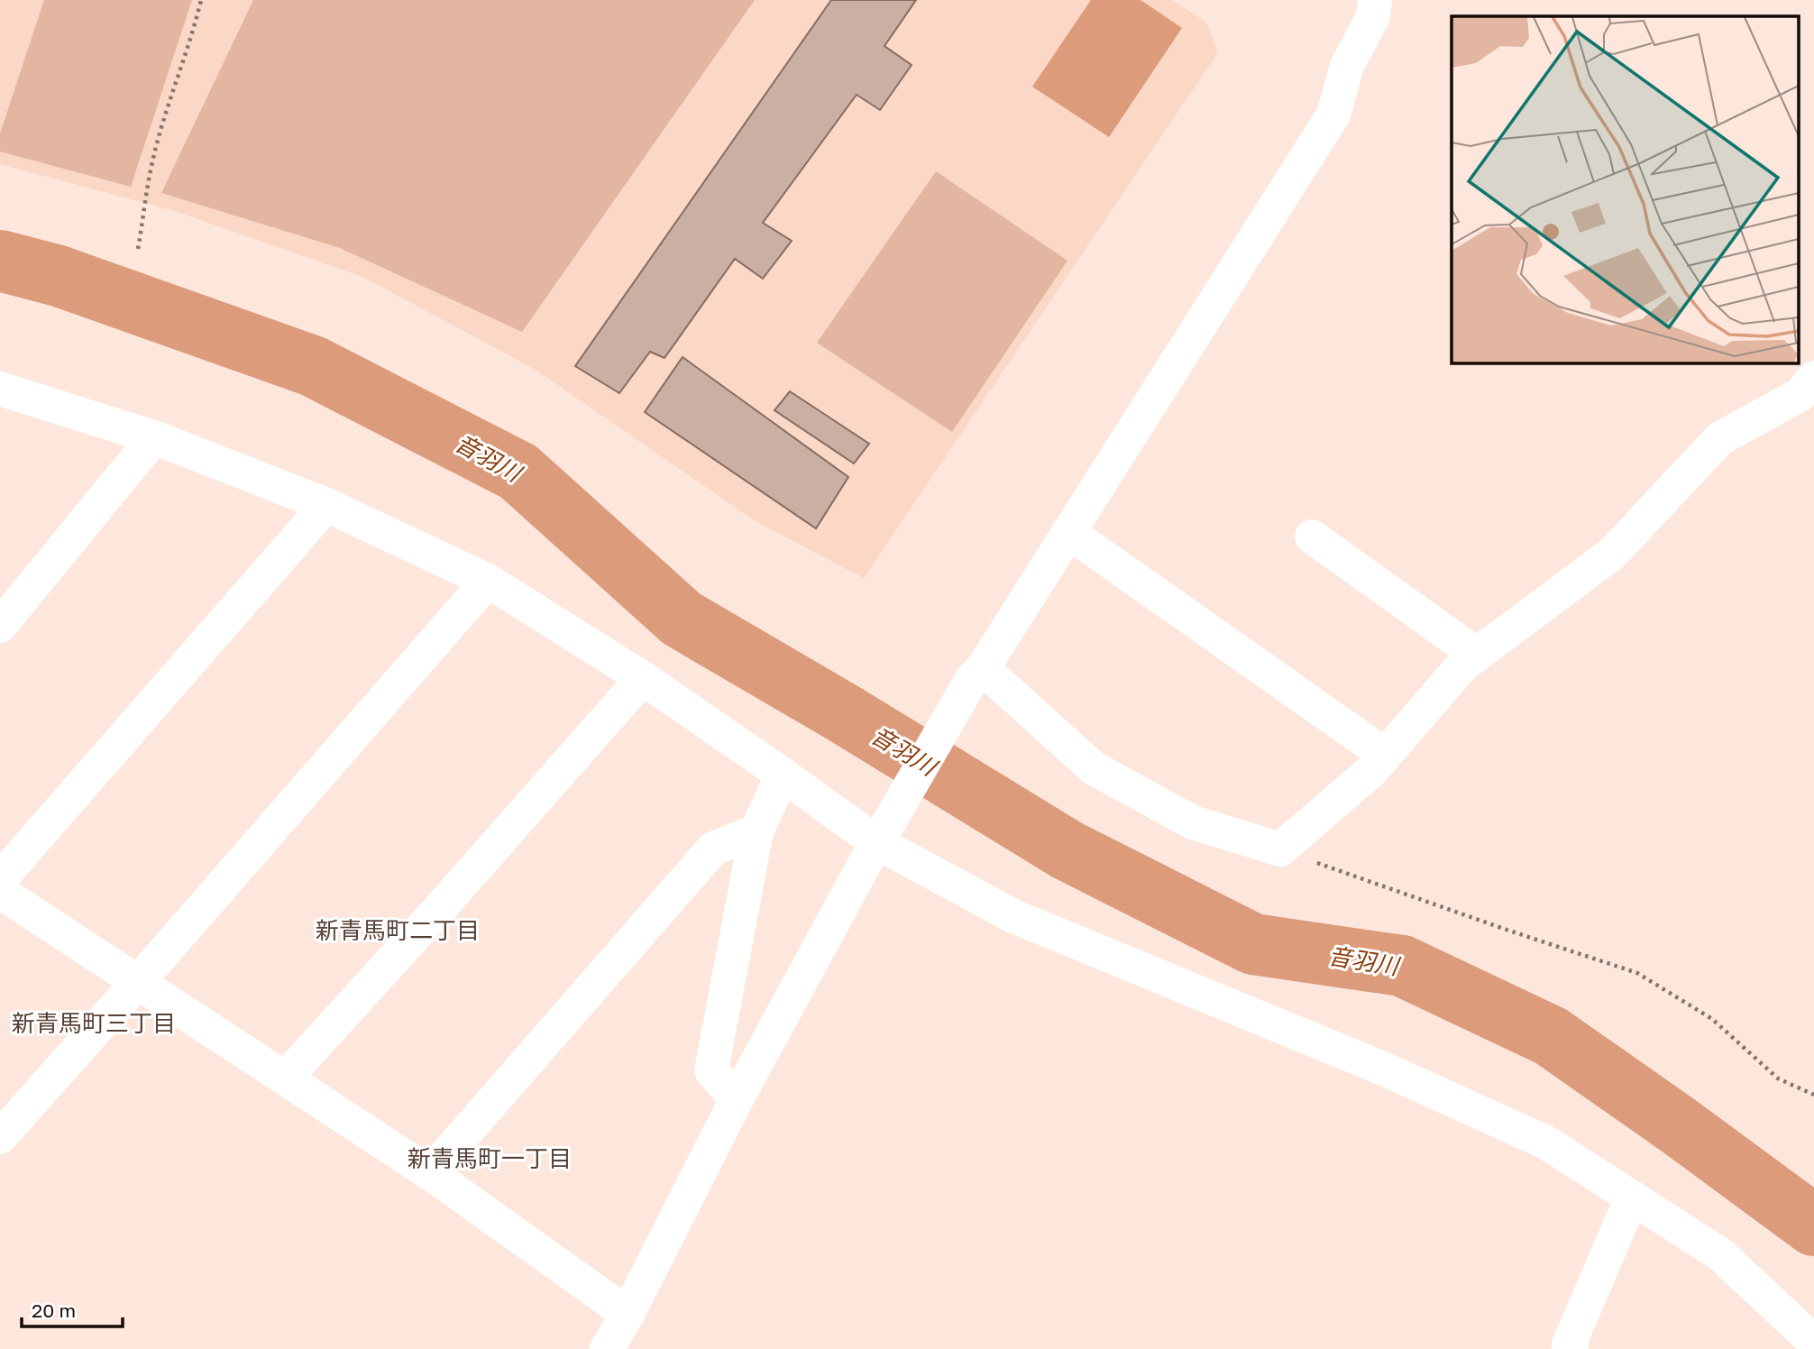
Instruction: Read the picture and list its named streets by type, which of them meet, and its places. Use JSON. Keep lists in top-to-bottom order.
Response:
{
  "districts": ["新青馬町二丁目", "新青馬町三丁目", "新青馬町一丁目"],
  "water": ["音羽川"],
  "scale_bar": "20 m"
}
